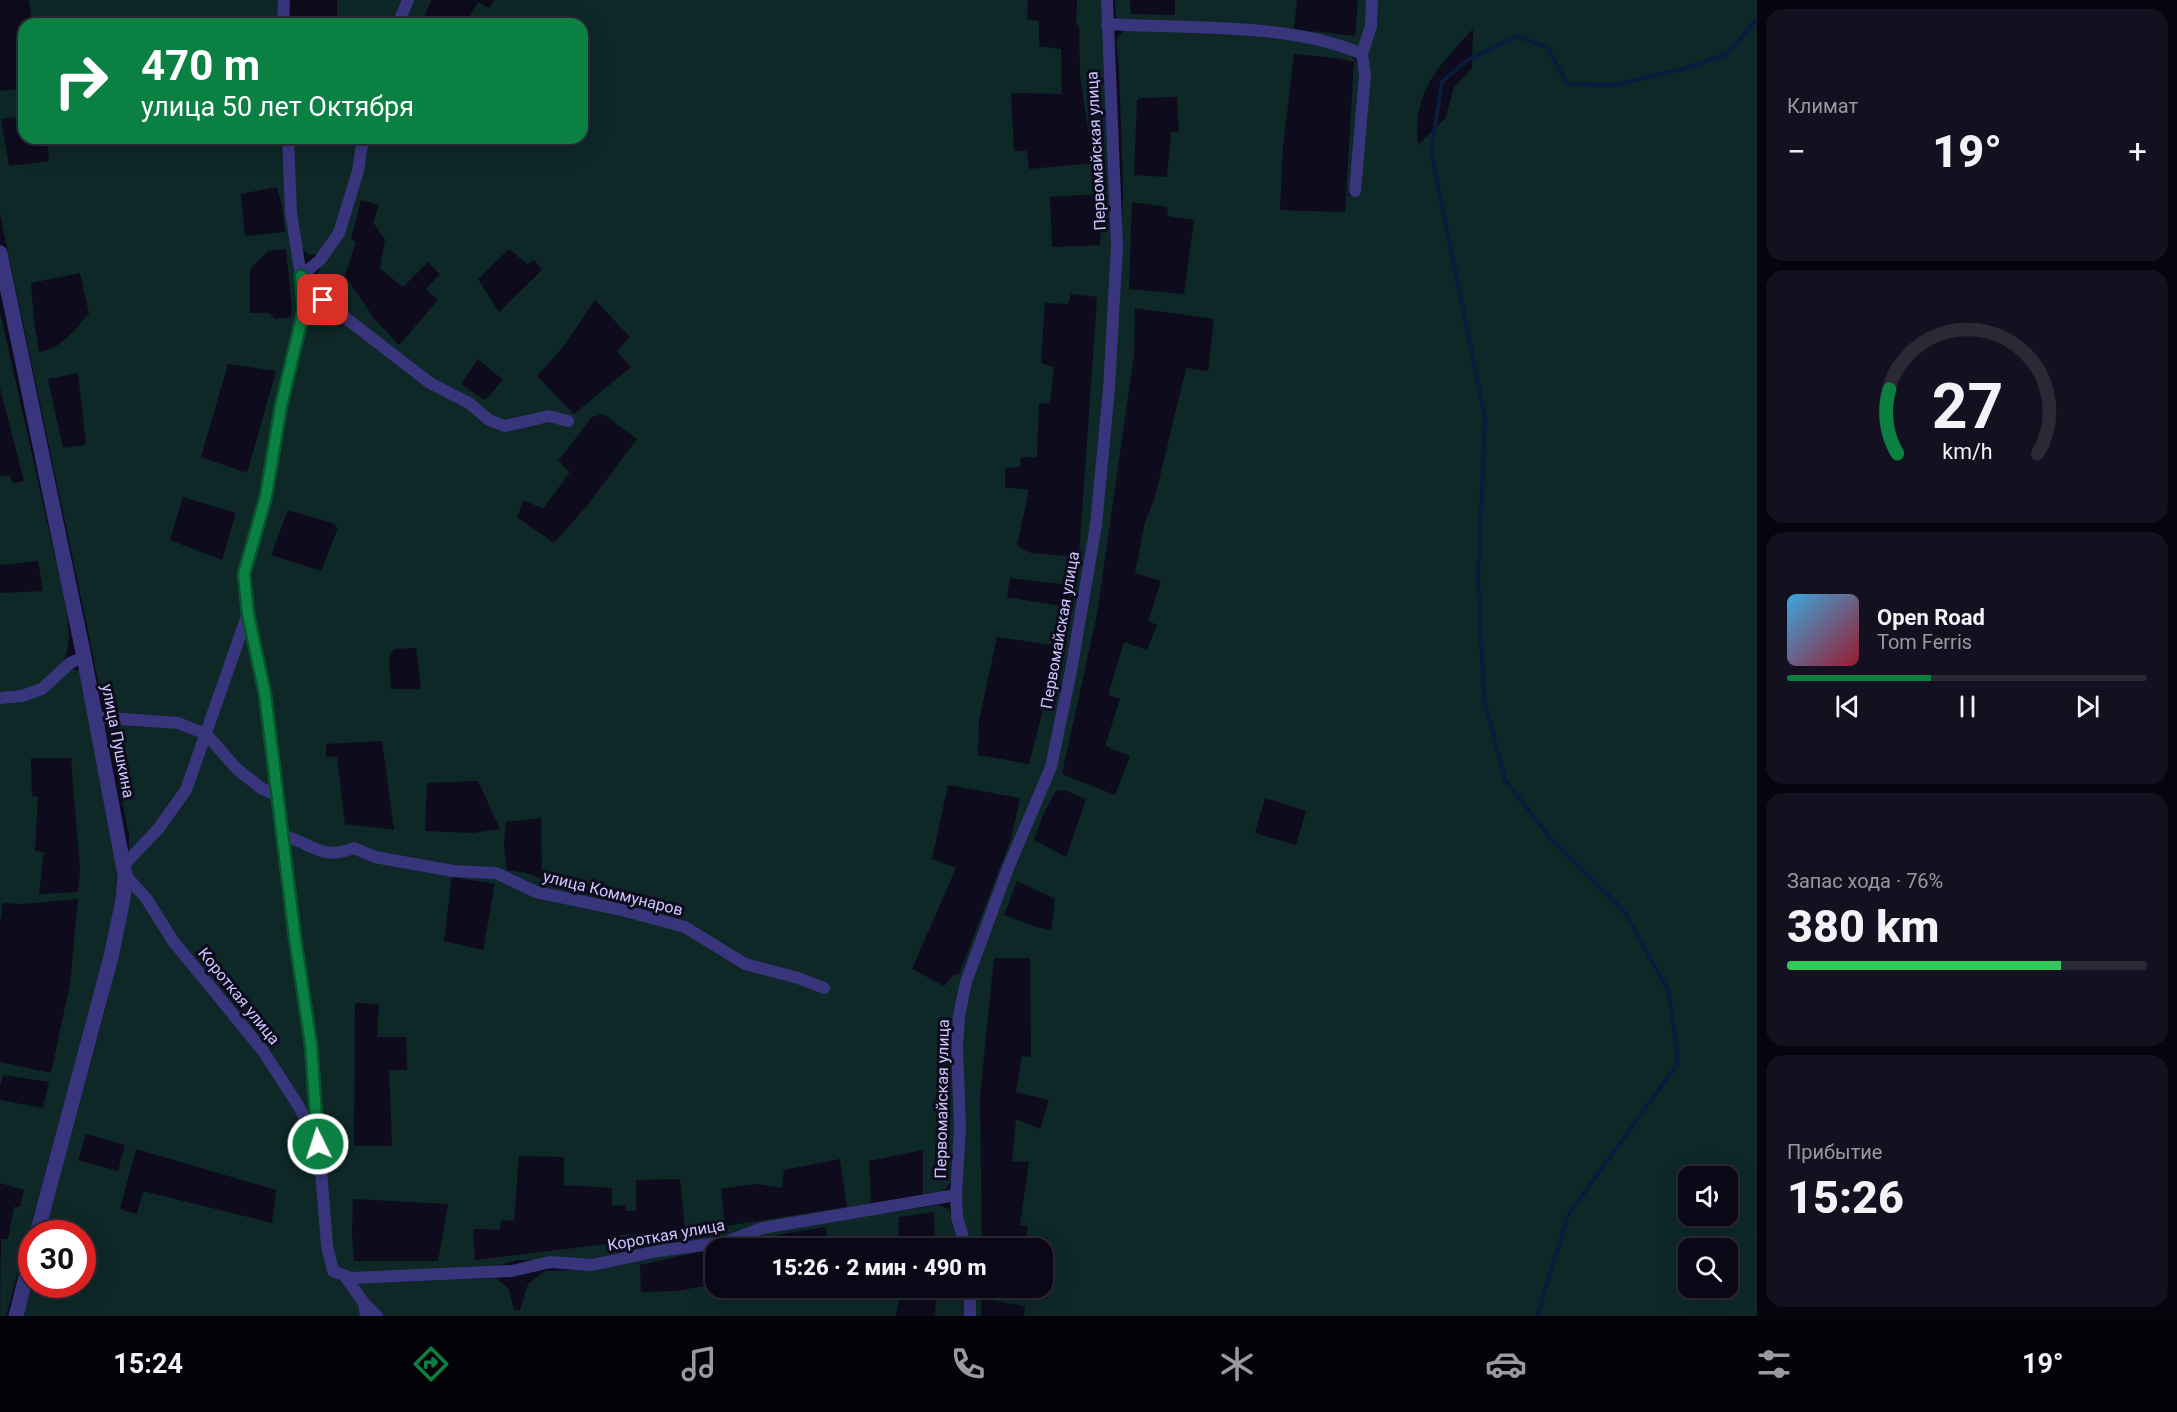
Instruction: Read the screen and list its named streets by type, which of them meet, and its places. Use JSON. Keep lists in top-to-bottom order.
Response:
{
  "streets": {
    "street": [
      "Первомайская улица",
      "улица Пушкина",
      "улица Коммунаров",
      "Короткая улица"
    ]
  },
  "crossings": [
    ["Первомайская улица", "Короткая улица"],
    ["улица Пушкина", "Короткая улица"]
  ],
  "page": {
    "tile": [
      "Климат",
      ["Запас хода · 76%", "380 km"],
      ["Прибытие", "15:26"]
    ],
    "turn": ["470 m", "улица 50 лет Октября"],
    "heat": ["−", "19°", "+"],
    "song": ["Open Road", "Tom Ferris"],
    "limit": "30",
    "trip": "15:26 · 2 мин · 490 m",
    "tabs": ["15:24", "19°"],
    "gauge": ["27", "km/h"]
  }
}
